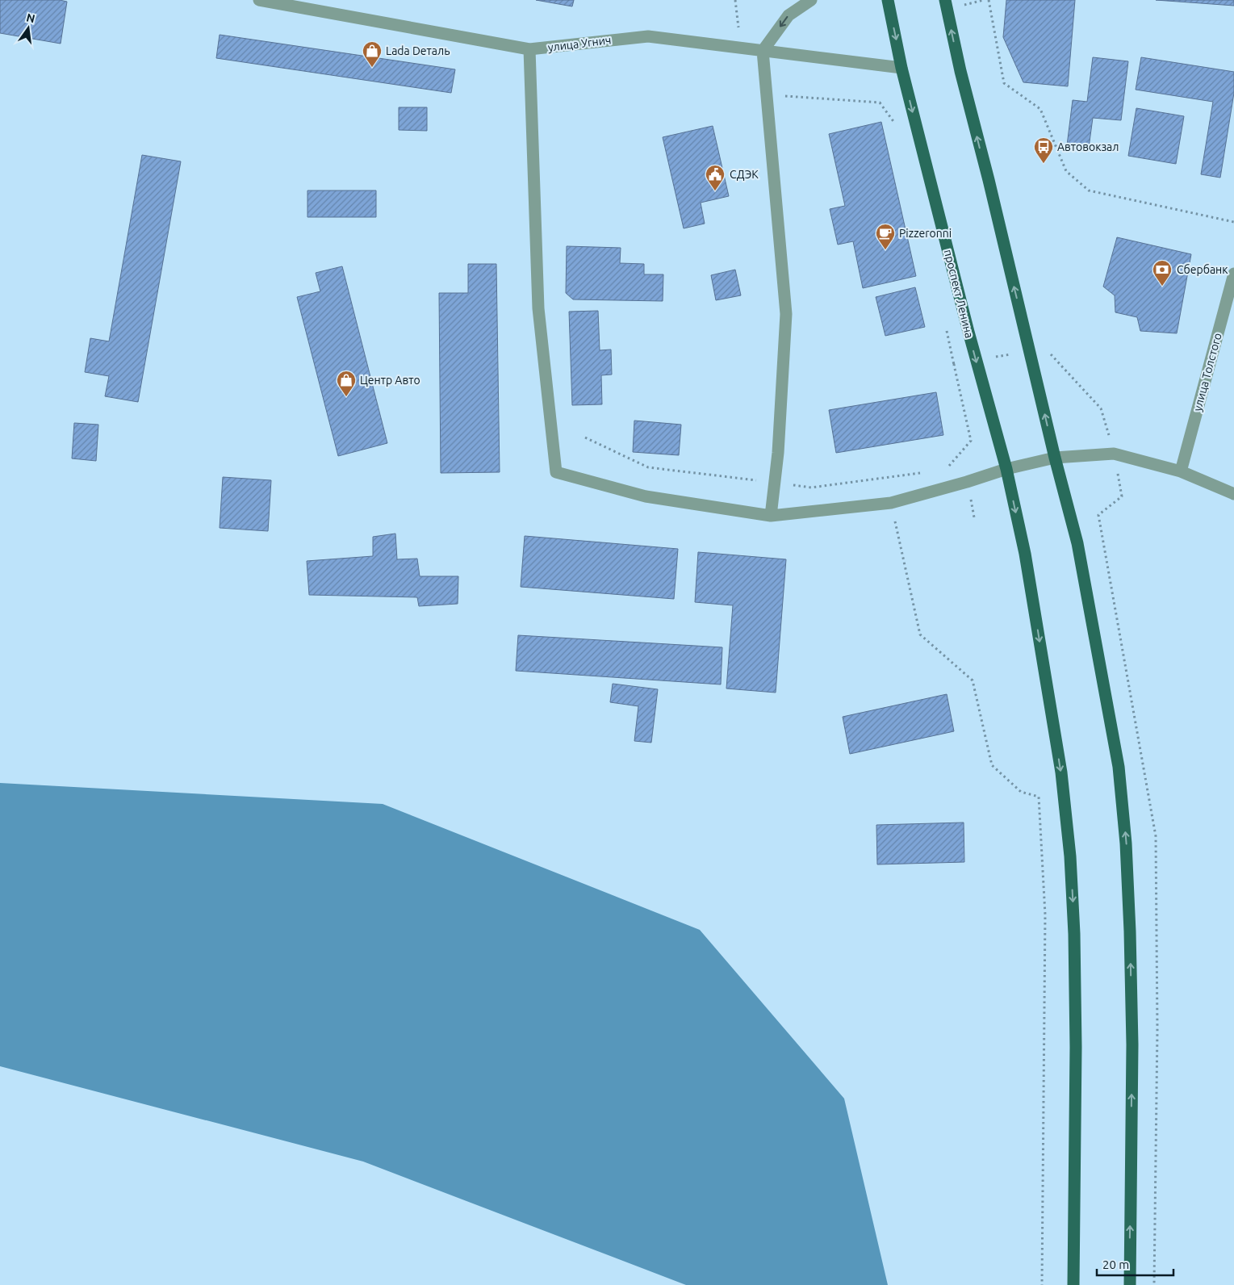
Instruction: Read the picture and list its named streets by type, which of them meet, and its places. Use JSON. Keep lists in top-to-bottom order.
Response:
{
  "streets": {
    "main road": ["проспект Ленина"],
    "street": ["улица Угнич", "улица Толстого"]
  },
  "crossings": [
    ["улица Угнич", "проспект Ленина"]
  ],
  "places": {
    "shop": ["Lada Dеталь", "Центр Авто"],
    "bus stop": ["Автовокзал"],
    "public building": ["СДЭК"],
    "cafe": ["Pizzeronni"],
    "bank": ["Сбербанк"]
  },
  "scale_bar": "20 m",
  "north": "top"
}
